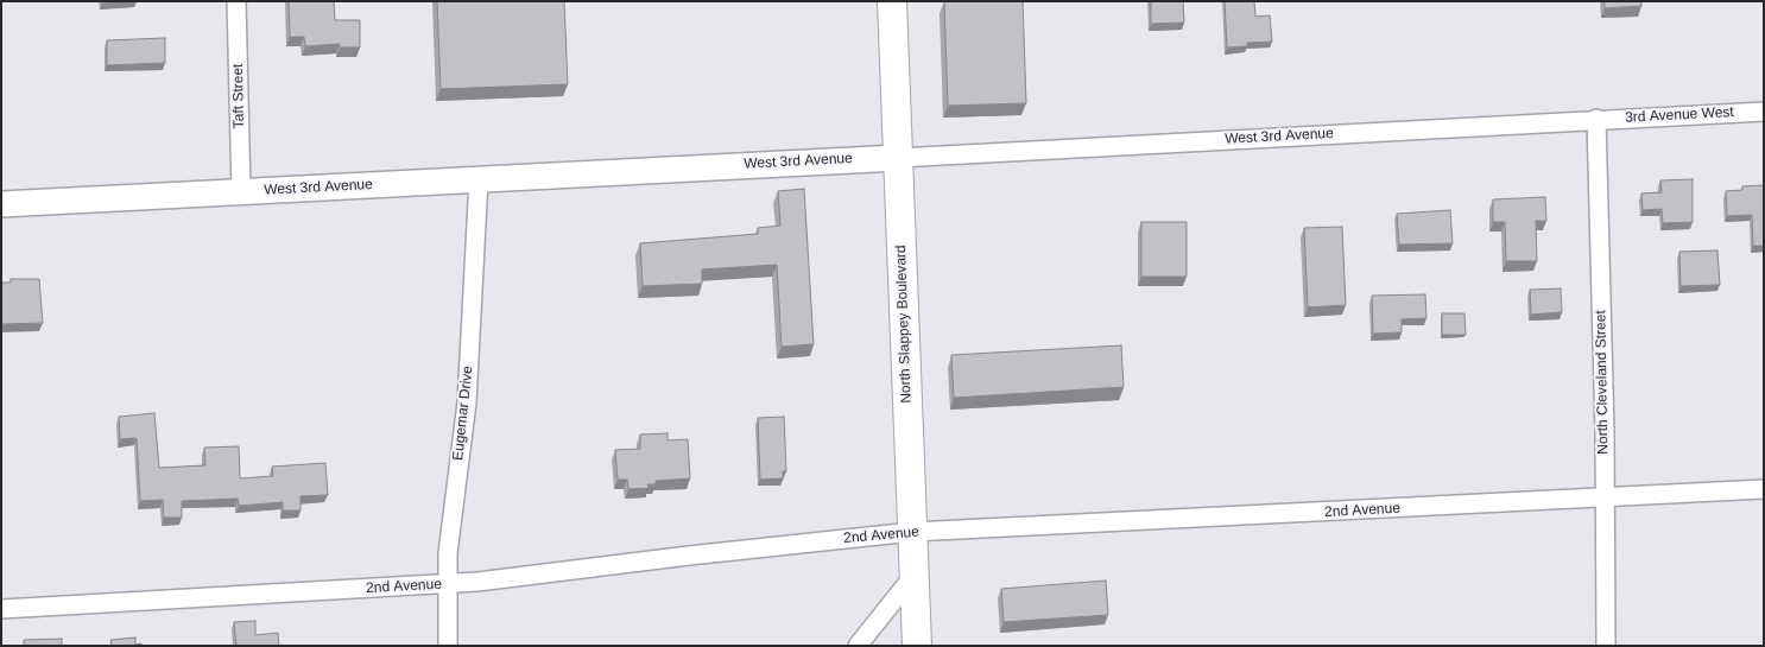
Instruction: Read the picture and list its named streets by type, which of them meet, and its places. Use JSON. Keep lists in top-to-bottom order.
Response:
{
  "streets": {
    "main road": ["North Slappey Boulevard"],
    "street": [
      "Taft Street",
      "3rd Avenue West",
      "West 3rd Avenue",
      "North Cleveland Street",
      "Eugemar Drive",
      "2nd Avenue"
    ]
  },
  "crossings": [
    ["Taft Street", "West 3rd Avenue"],
    ["3rd Avenue West", "West 3rd Avenue"],
    ["3rd Avenue West", "North Cleveland Street"],
    ["West 3rd Avenue", "North Slappey Boulevard"],
    ["West 3rd Avenue", "North Cleveland Street"],
    ["West 3rd Avenue", "Eugemar Drive"],
    ["North Slappey Boulevard", "2nd Avenue"],
    ["North Cleveland Street", "2nd Avenue"],
    ["Eugemar Drive", "2nd Avenue"]
  ]
}
